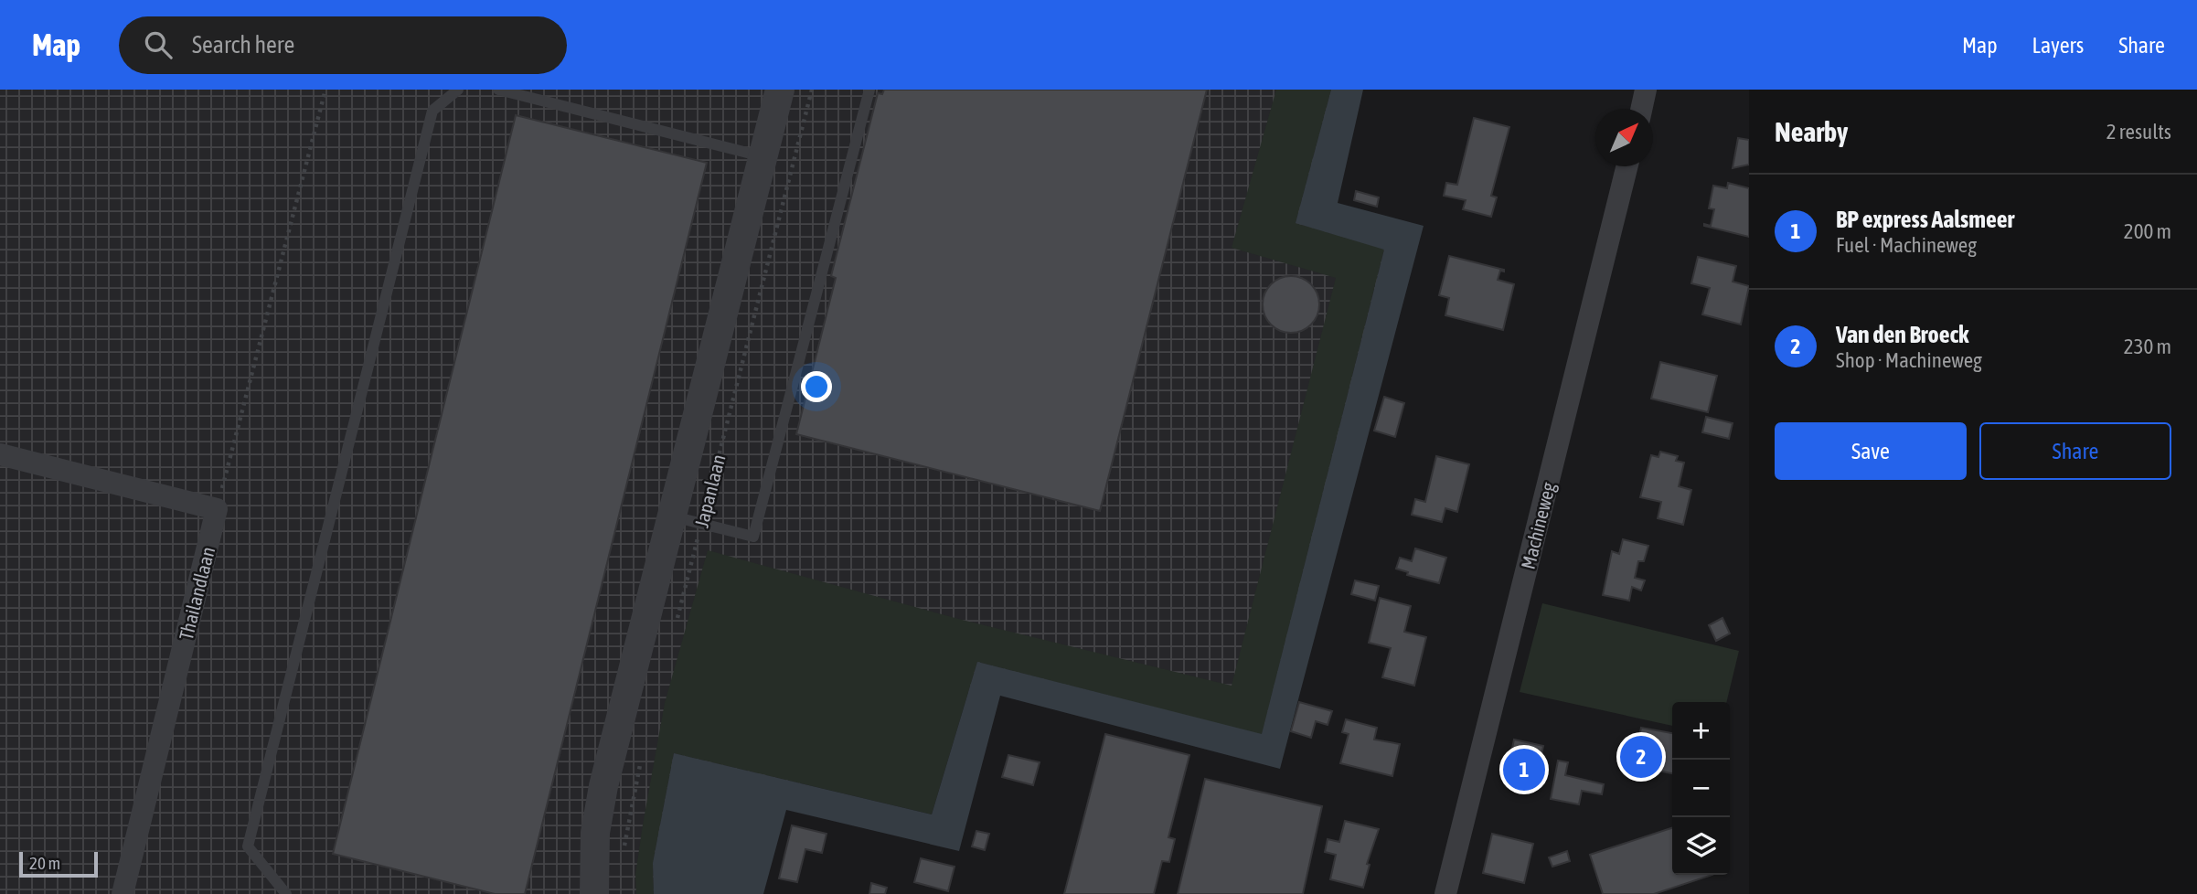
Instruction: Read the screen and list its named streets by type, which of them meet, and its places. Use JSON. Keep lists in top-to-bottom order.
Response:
{
  "streets": {
    "street": ["Japanlaan", "Machineweg", "Thailandlaan"]
  },
  "scale_bar": "20 m",
  "north": "top right",
  "page": {
    "header": "Map",
    "search": "Search here",
    "nav": ["Map", "Layers", "Share"],
    "heading": ["Nearby", "2 results"],
    "list": [
      {
        "mark": "1",
        "name": "BP express Aalsmeer",
        "note": "Fuel · Machineweg",
        "value": "200 m"
      },
      {
        "mark": "2",
        "name": "Van den Broeck",
        "note": "Shop · Machineweg",
        "value": "230 m"
      }
    ],
    "buttons": ["Save", "Share"],
    "map_buttons": ["+", "−"],
    "pins": ["2", "1"],
    "scale": "20 m"
  }
}
